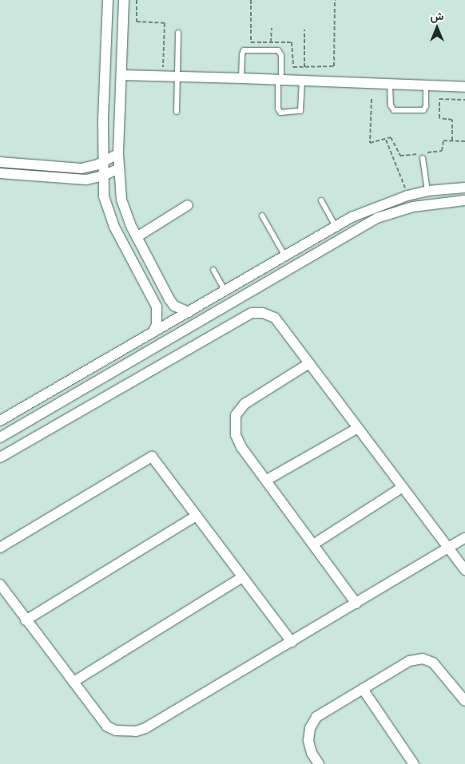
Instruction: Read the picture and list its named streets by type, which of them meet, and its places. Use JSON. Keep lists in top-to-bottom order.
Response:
{
  "north": "top"
}
